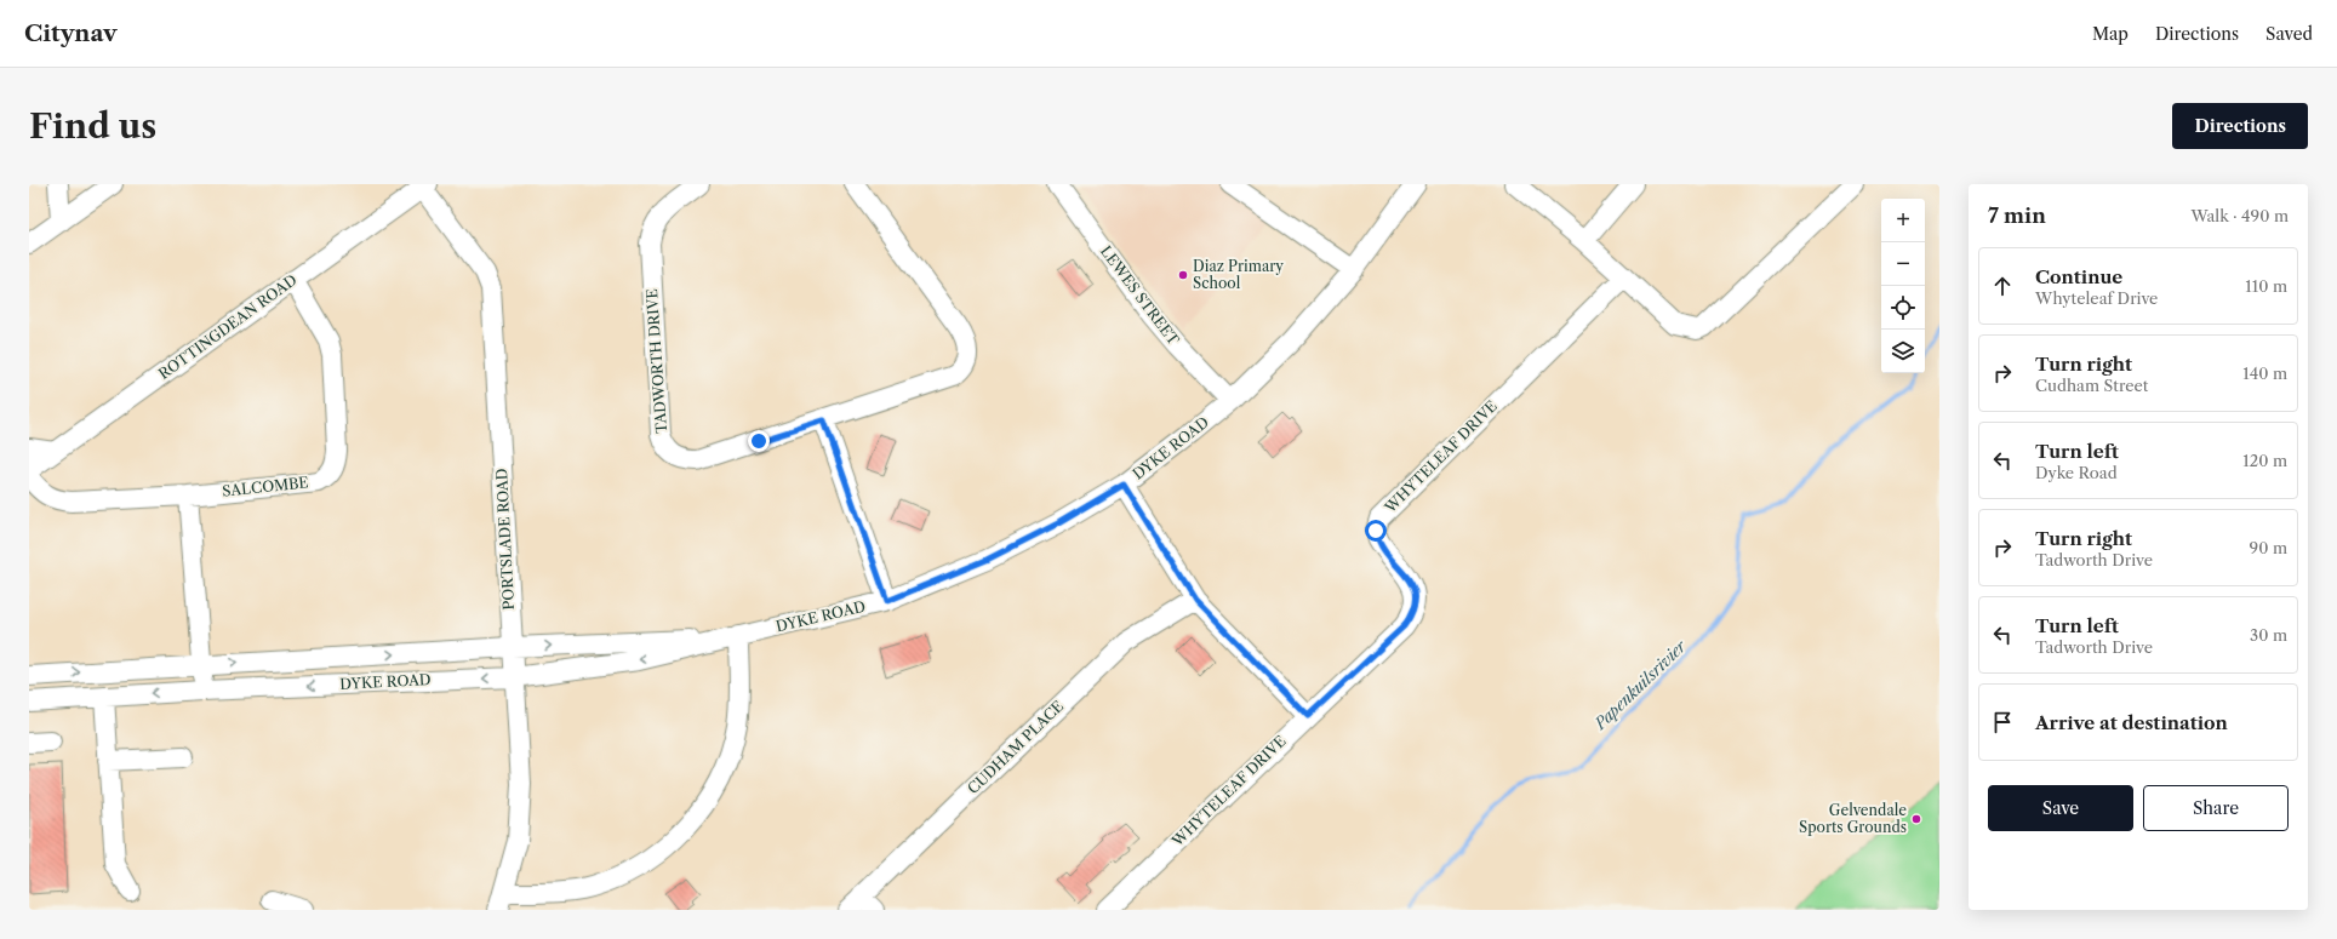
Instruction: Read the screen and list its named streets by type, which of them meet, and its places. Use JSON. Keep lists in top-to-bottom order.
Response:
{
  "streets": {
    "street": [
      "LEWES STREET",
      "ROTTINGDEAN ROAD",
      "TADWORTH DRIVE",
      "DYKE ROAD",
      "WHYTELEAF DRIVE",
      "SALCOMBE",
      "PORTSLADE ROAD",
      "CUDHAM PLACE"
    ]
  },
  "crossings": [
    ["LEWES STREET", "DYKE ROAD"],
    ["ROTTINGDEAN ROAD", "SALCOMBE"],
    ["ROTTINGDEAN ROAD", "PORTSLADE ROAD"],
    ["DYKE ROAD", "PORTSLADE ROAD"]
  ],
  "water": ["Papenkuilsrivier"],
  "places": ["Diaz Primary School", "Gelvendale Sports Grounds"],
  "page": {
    "header": "Citynav",
    "nav": ["Map", "Directions", "Saved"],
    "buttons": [
      "Directions",
      ["Save", "Share"]
    ],
    "title": "Find us",
    "heading": ["7 min", "Walk · 490 m"],
    "map_buttons": ["+", "−"],
    "list": [
      ["Continue", "Whyteleaf Drive", "110 m"],
      ["Turn right", "Cudham Street", "140 m"],
      ["Turn left", "Dyke Road", "120 m"],
      ["Turn right", "Tadworth Drive", "90 m"],
      ["Turn left", "Tadworth Drive", "30 m"],
      "Arrive at destination"
    ]
  }
}
